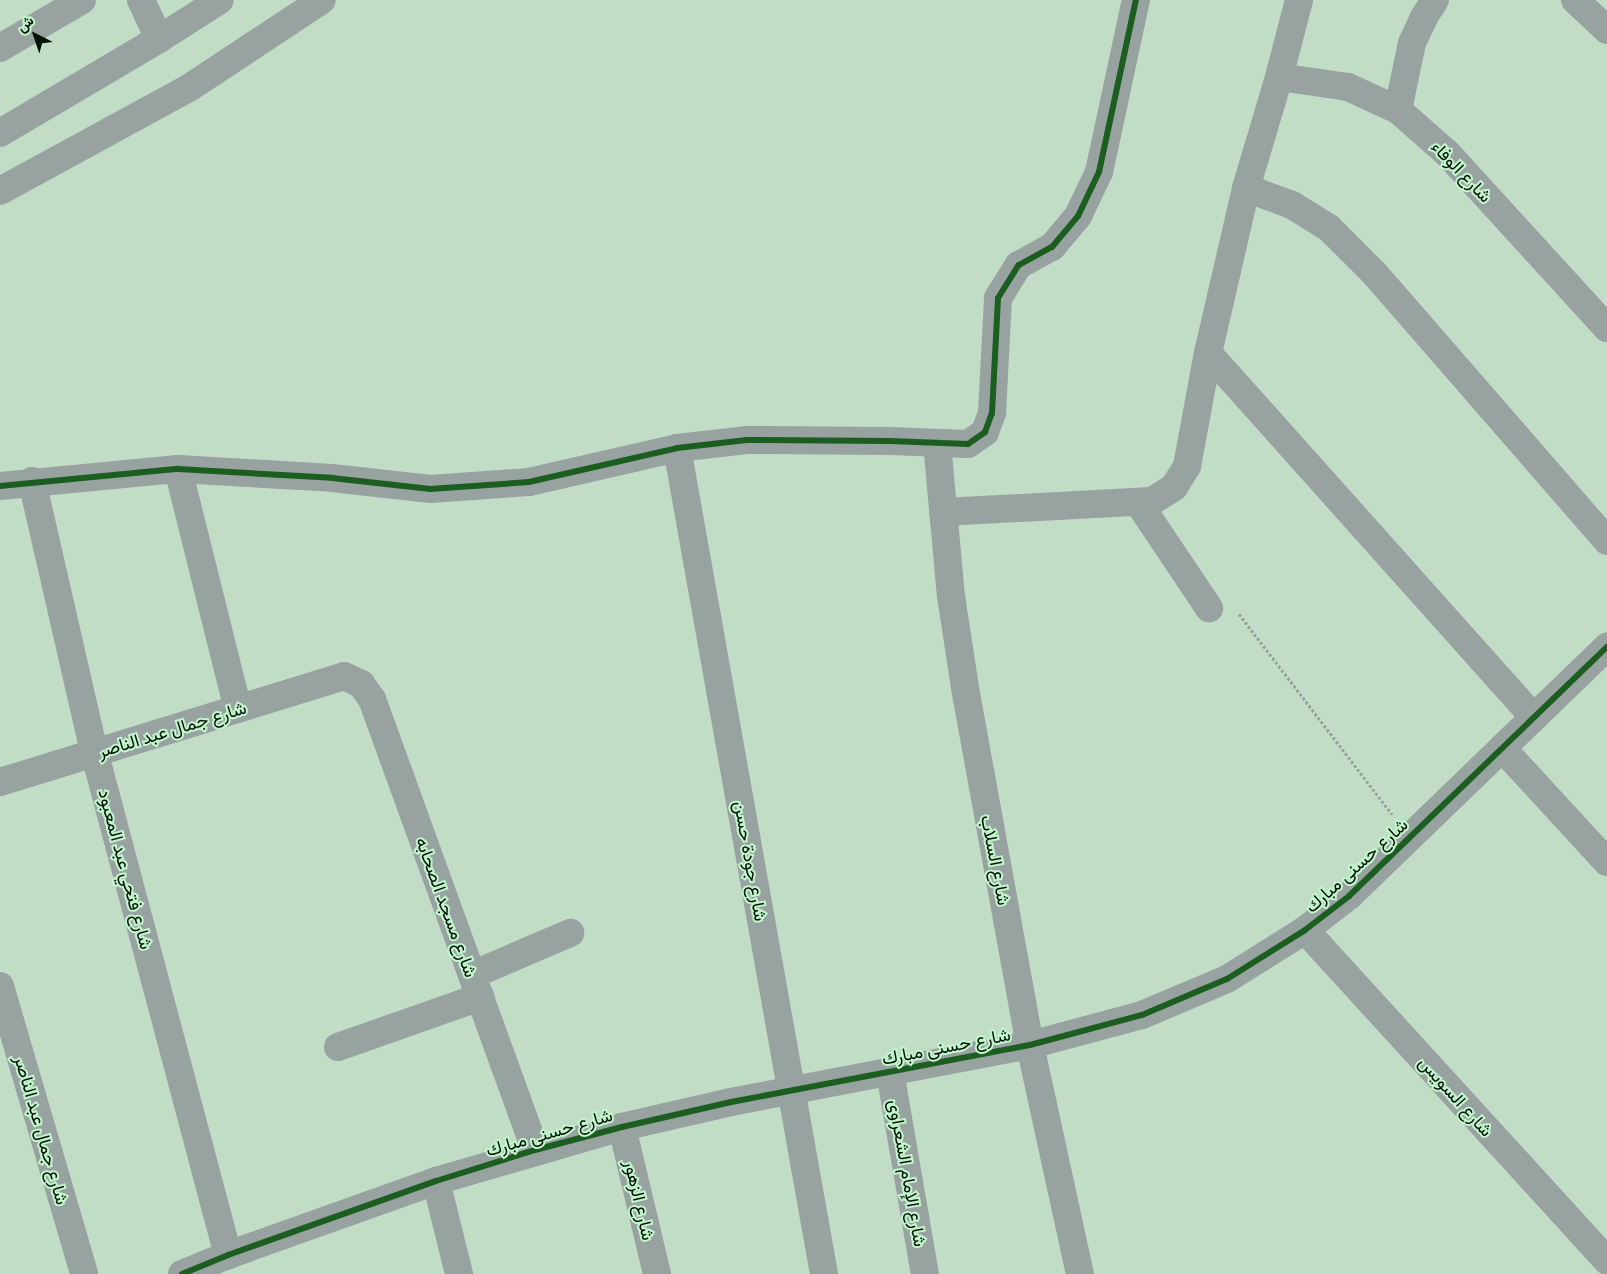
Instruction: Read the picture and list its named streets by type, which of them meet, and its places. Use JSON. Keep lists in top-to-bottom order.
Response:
{
  "streets": {
    "street": [
      "شارع الوفاء",
      "شارع جمال عبد الناصر",
      "شارع السلاب",
      "شارع جودة حسن",
      "شارع حسنى مبارك",
      "شارع فتحي عبد المعبود",
      "شارع مسجد الصحابه",
      "شارع السويس",
      "شارع الإمام الشعراوى",
      "شارع الزهور"
    ]
  },
  "crossings": [
    ["شارع جمال عبد الناصر", "شارع فتحي عبد المعبود"],
    ["شارع جمال عبد الناصر", "شارع مسجد الصحابه"],
    ["شارع السلاب", "شارع حسنى مبارك"],
    ["شارع جودة حسن", "شارع حسنى مبارك"],
    ["شارع حسنى مبارك", "شارع فتحي عبد المعبود"],
    ["شارع حسنى مبارك", "شارع مسجد الصحابه"],
    ["شارع حسنى مبارك", "شارع السويس"],
    ["شارع حسنى مبارك", "شارع الإمام الشعراوى"],
    ["شارع حسنى مبارك", "شارع الزهور"]
  ],
  "north": "top left"
}
